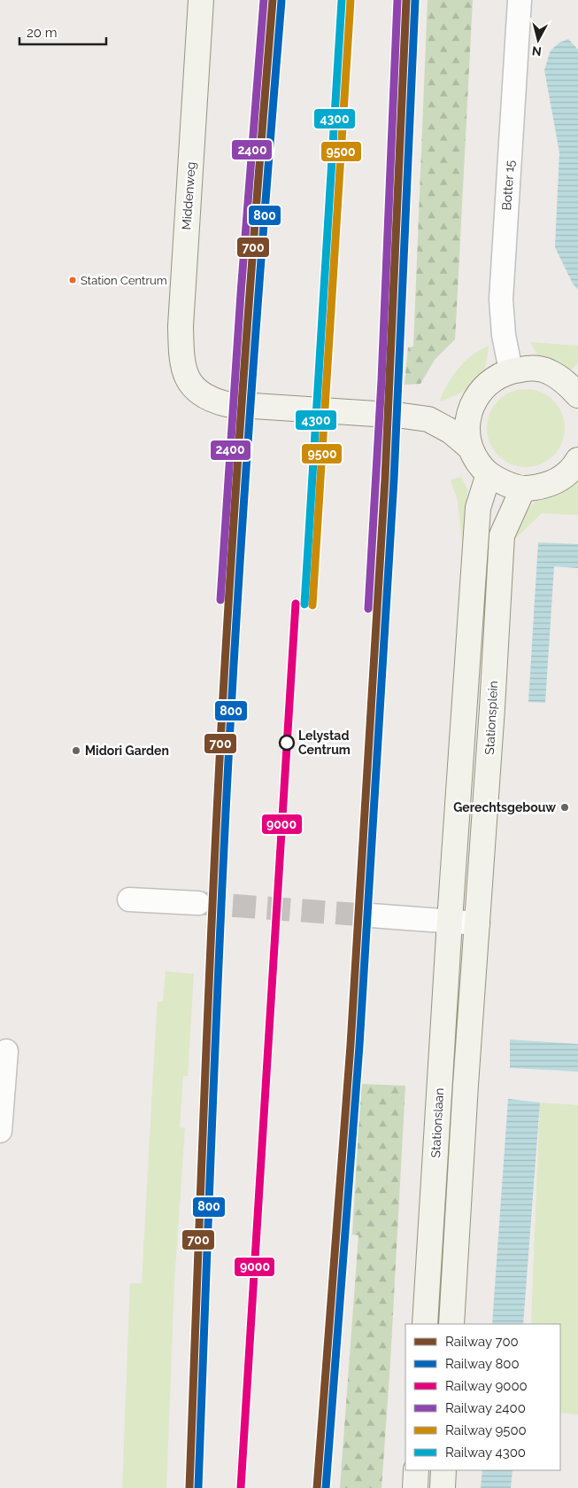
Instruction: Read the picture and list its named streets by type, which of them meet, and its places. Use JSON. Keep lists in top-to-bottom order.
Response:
{
  "streets": {
    "main road": ["Middenweg", "Stationsplein", "Stationslaan"],
    "street": ["Botter 15"]
  },
  "places": [
    "Station Centrum",
    "Lelystad Centrum",
    "Midori Garden",
    "Gerechtsgebouw"
  ],
  "lines": [
    "rail line 700",
    "rail line 800",
    "rail line 2400",
    "rail line 9500",
    "rail line 4300",
    "rail line 9000"
  ],
  "legend": [
    "Railway 700",
    "Railway 800",
    "Railway 9000",
    "Railway 2400",
    "Railway 9500",
    "Railway 4300"
  ],
  "scale_bar": "20 m",
  "north": "bottom"
}
